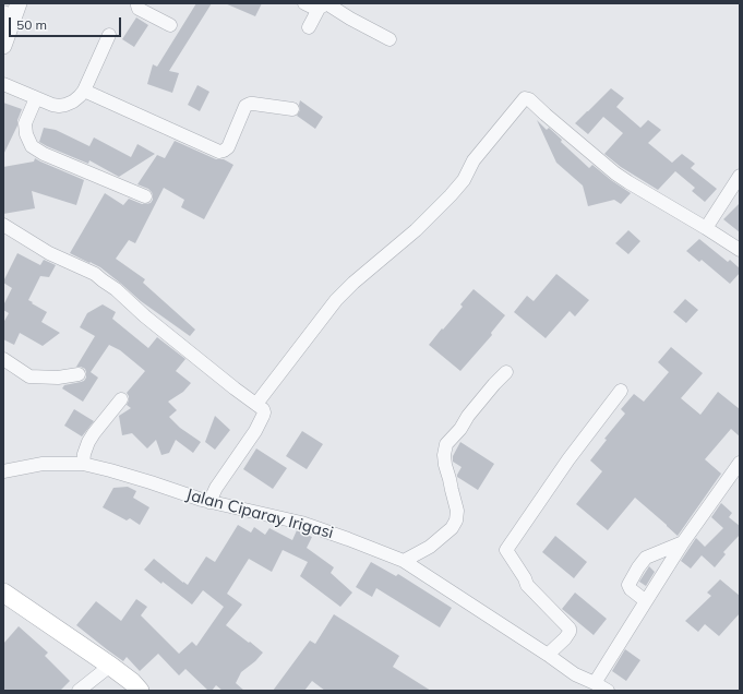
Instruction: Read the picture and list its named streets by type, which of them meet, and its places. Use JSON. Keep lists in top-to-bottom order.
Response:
{
  "streets": {
    "street": ["Jalan Ciparay Irigasi"]
  },
  "scale_bar": "50 m"
}
